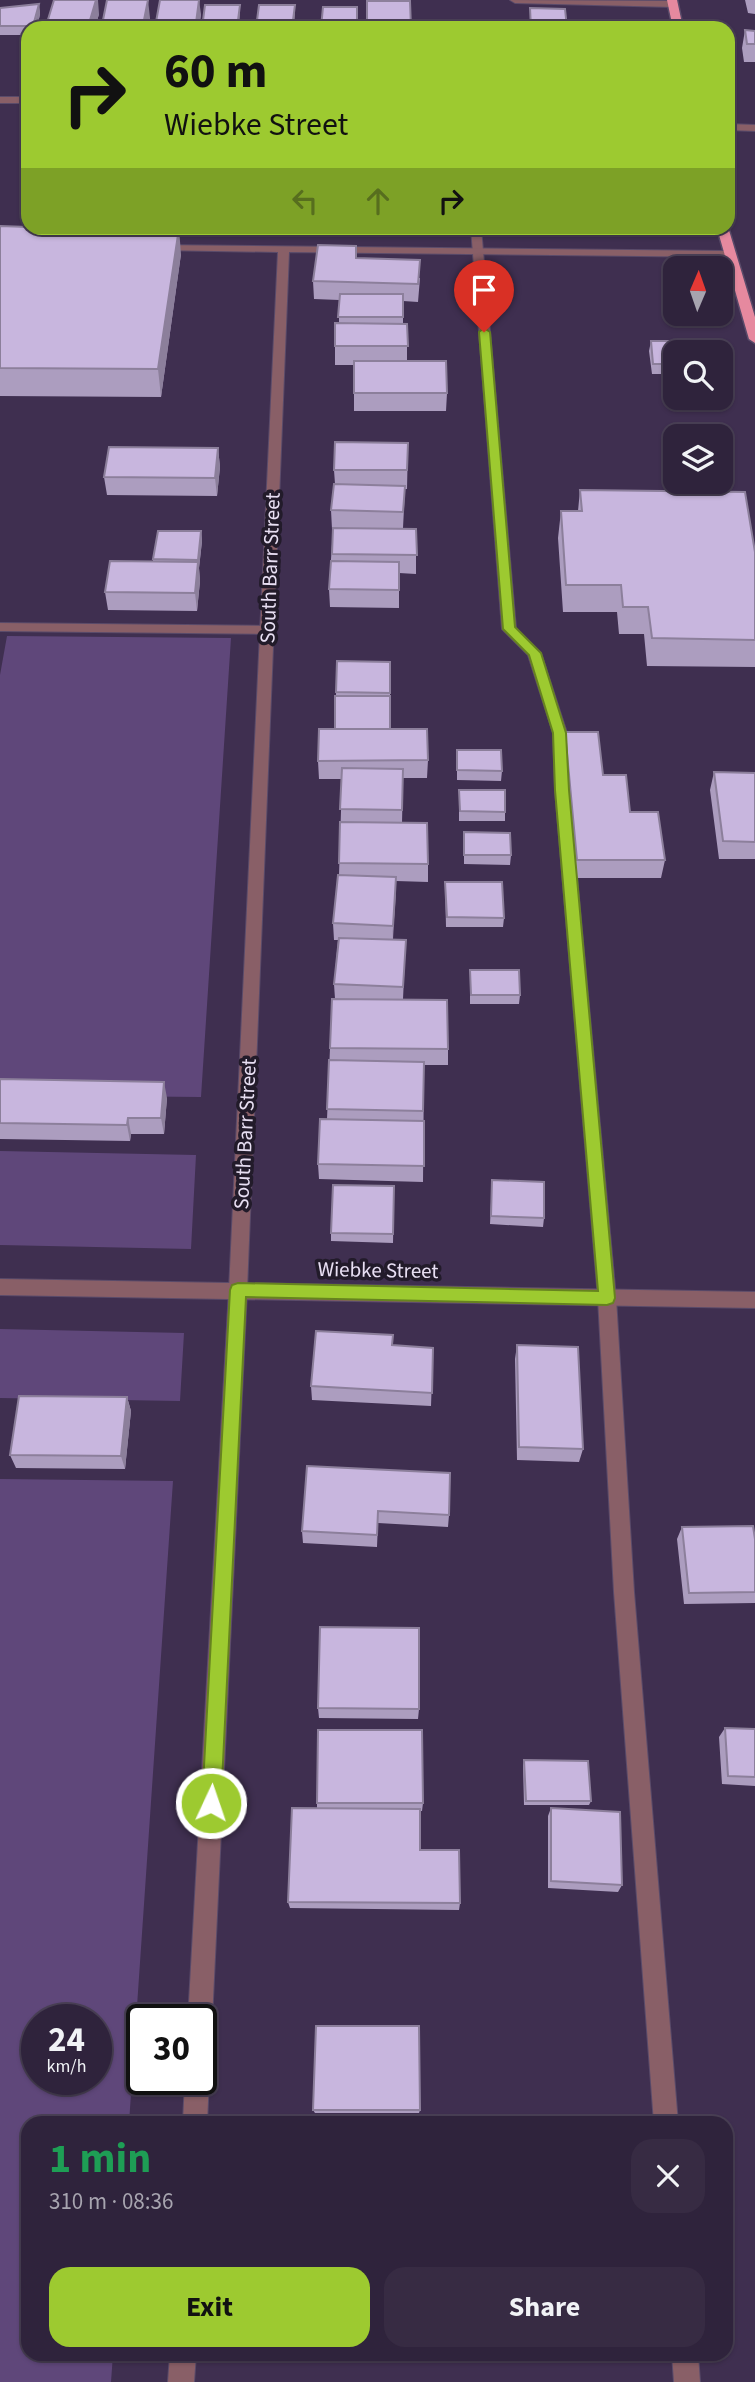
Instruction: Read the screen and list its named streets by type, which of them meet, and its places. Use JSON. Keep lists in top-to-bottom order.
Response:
{
  "streets": {
    "street": ["South Barr Street", "Wiebke Street"]
  },
  "crossings": [
    ["South Barr Street", "Wiebke Street"]
  ],
  "north": "top",
  "page": {
    "turn": ["60 m", "Wiebke Street"],
    "speed": "24 km/h",
    "limit": "30",
    "heading": ["1 min", "310 m · 08:36"],
    "buttons": ["Exit", "Share"]
  }
}
